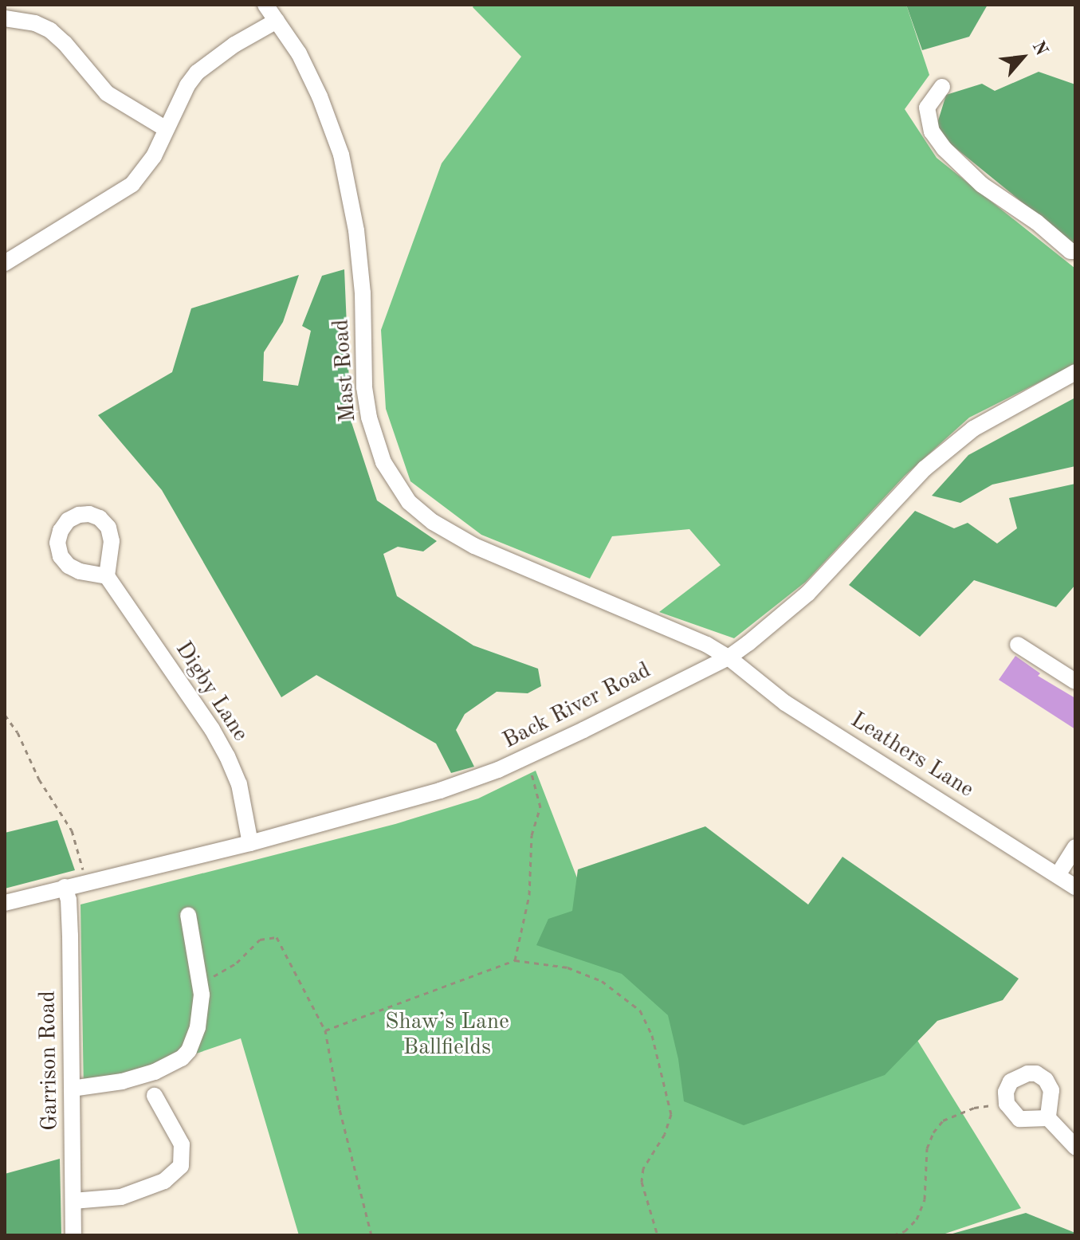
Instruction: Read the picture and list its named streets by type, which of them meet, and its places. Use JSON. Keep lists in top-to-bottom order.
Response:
{
  "streets": {
    "street": [
      "Mast Road",
      "Digby Lane",
      "Back River Road",
      "Leathers Lane",
      "Garrison Road"
    ]
  },
  "crossings": [
    ["Mast Road", "Back River Road"],
    ["Mast Road", "Leathers Lane"],
    ["Digby Lane", "Back River Road"],
    ["Back River Road", "Leathers Lane"],
    ["Back River Road", "Garrison Road"]
  ],
  "parks": ["Shaw’s Lane Ballfields"],
  "north": "top right"
}
